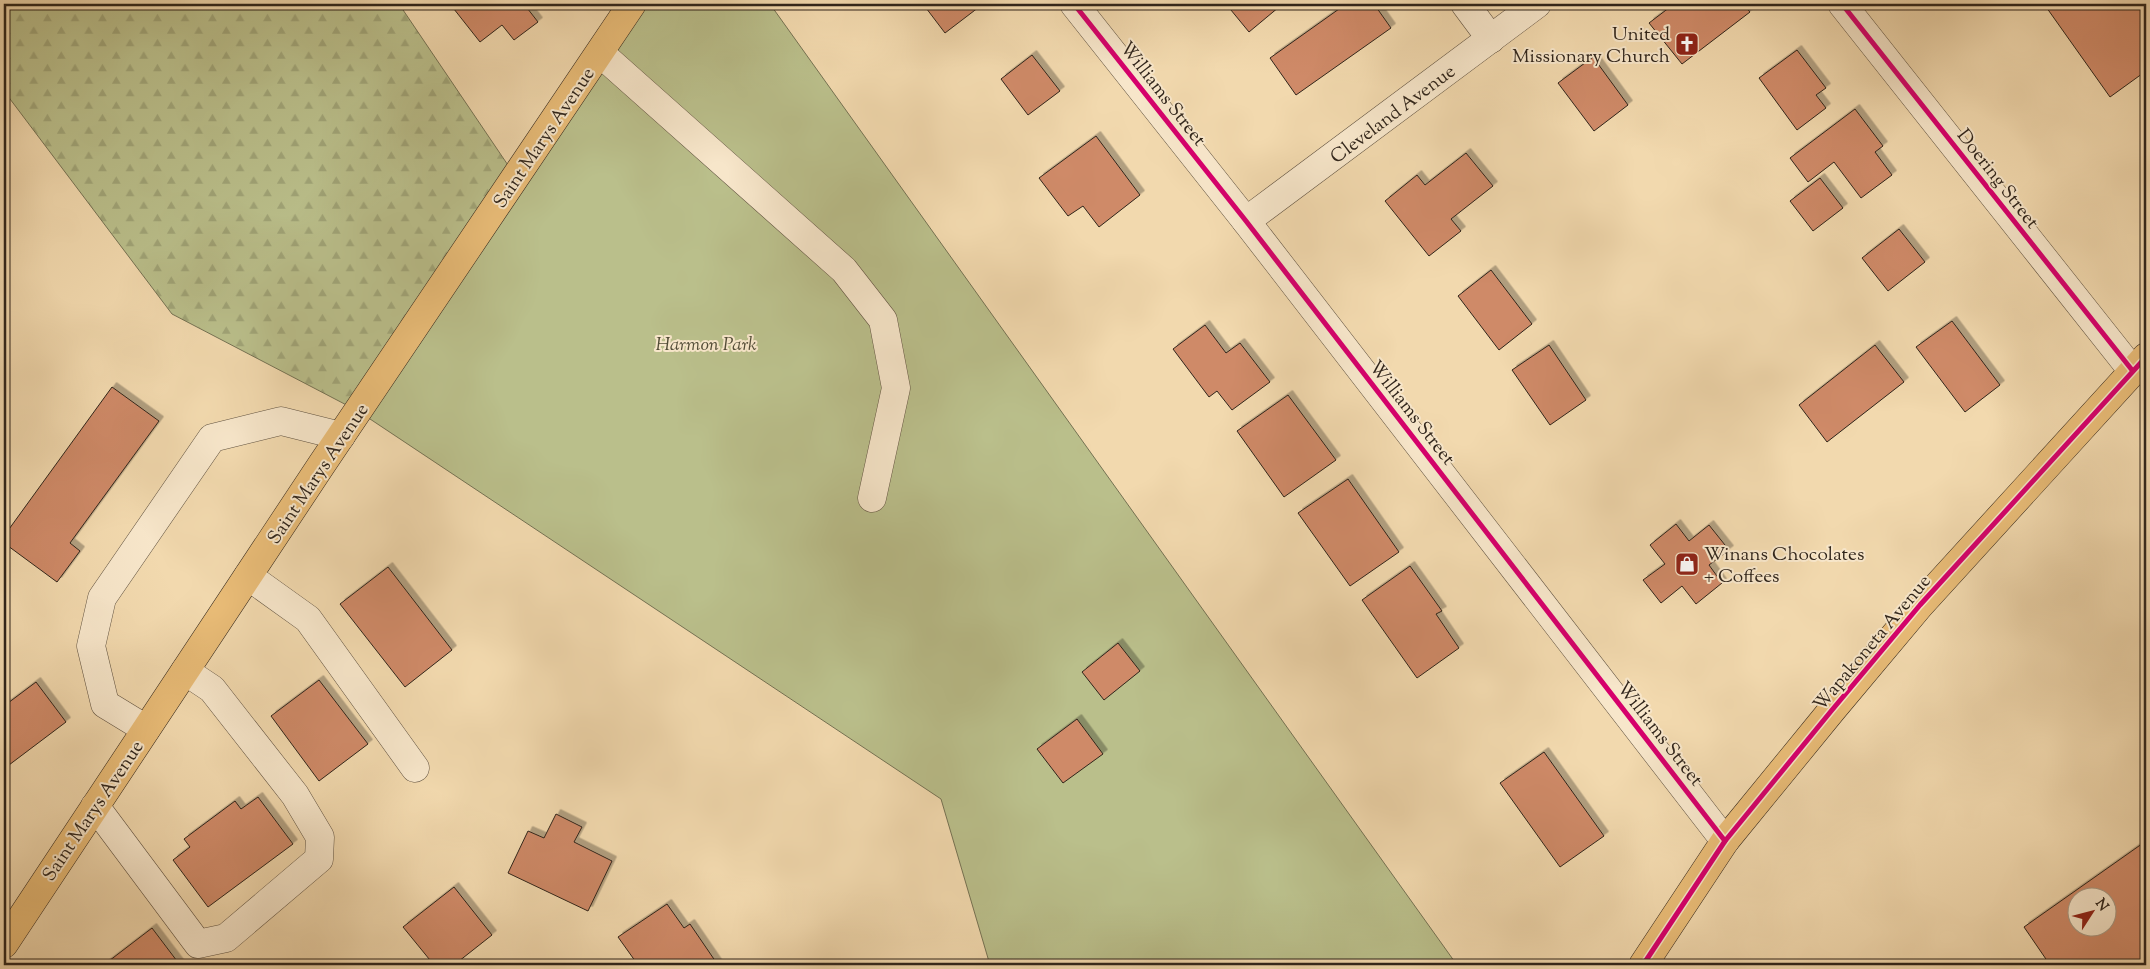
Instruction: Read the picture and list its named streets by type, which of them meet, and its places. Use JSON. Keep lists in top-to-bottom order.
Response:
{
  "streets": {
    "main road": ["Saint Marys Avenue", "Wapakoneta Avenue"],
    "street": ["Williams Street", "Cleveland Avenue", "Doering Street"]
  },
  "crossings": [
    ["Williams Street", "Cleveland Avenue"],
    ["Williams Street", "Wapakoneta Avenue"],
    ["Doering Street", "Wapakoneta Avenue"]
  ],
  "parks": ["Harmon Park"],
  "places": {
    "church": ["United Missionary Church"],
    "shop": ["Winans Chocolates + Coffees"]
  },
  "north": "top right"
}
